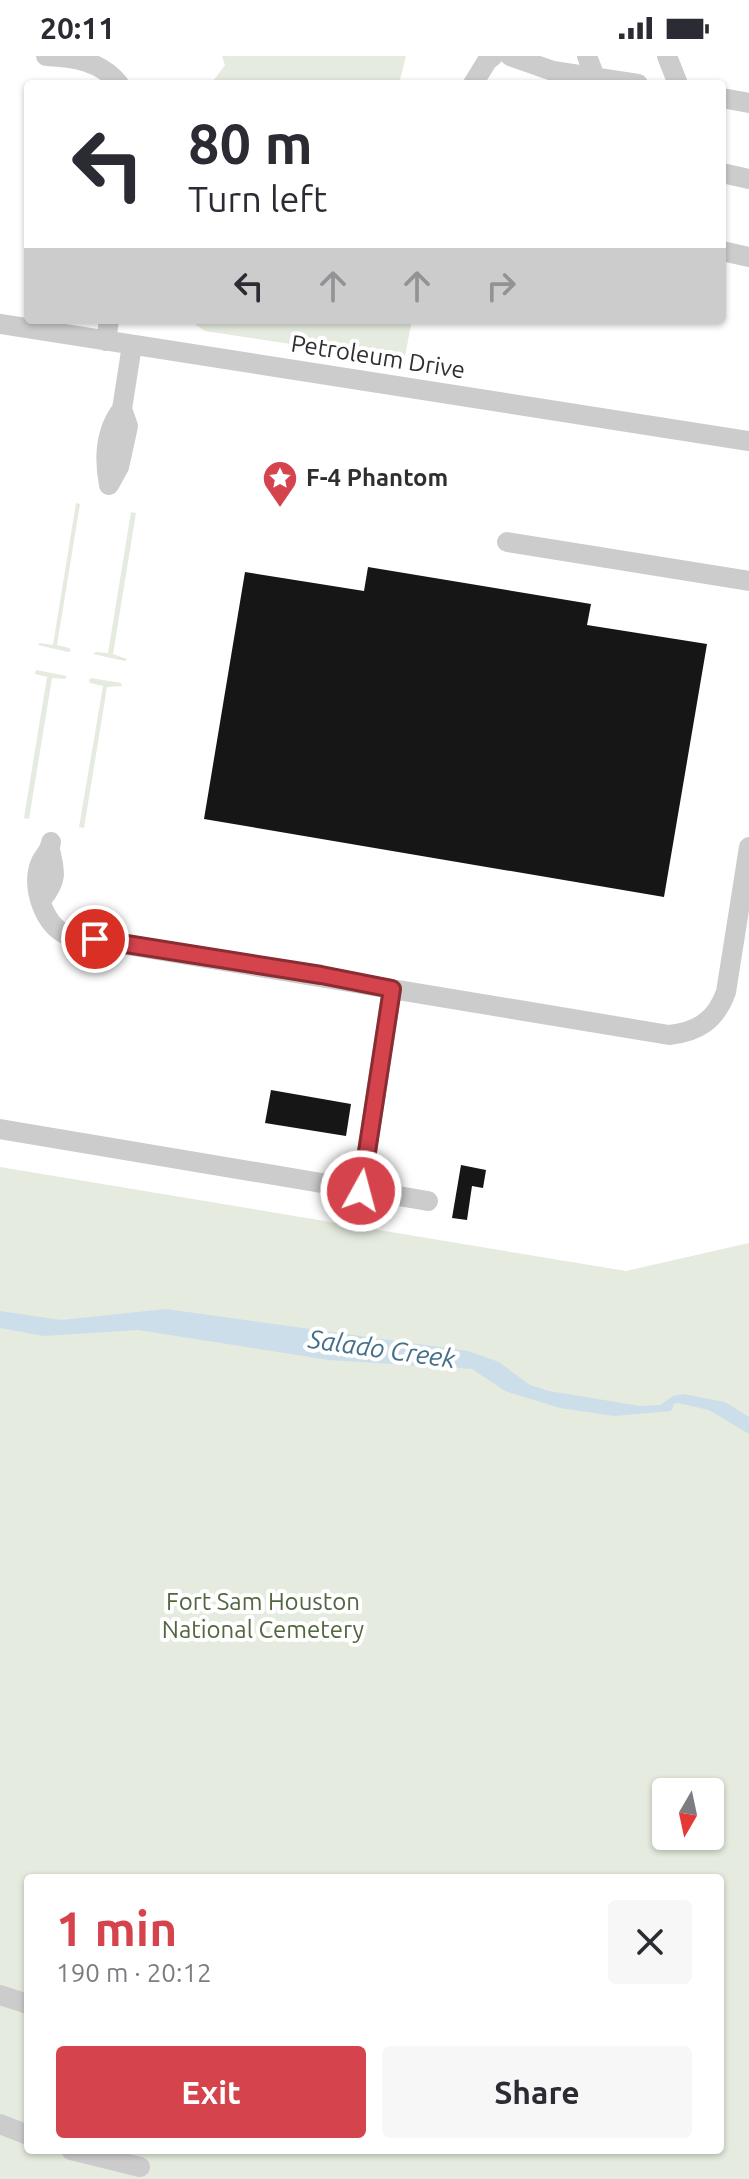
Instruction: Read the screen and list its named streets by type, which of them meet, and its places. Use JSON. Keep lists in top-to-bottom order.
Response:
{
  "streets": {
    "street": ["Petroleum Drive"]
  },
  "water": ["Salado Creek"],
  "parks": ["Fort Sam Houston National Cemetery"],
  "places": {
    "place": ["F-4 Phantom"]
  },
  "north": "bottom",
  "page": {
    "status": "20:11",
    "turn": ["80 m", "Turn left"],
    "heading": ["1 min", "190 m · 20:12"],
    "buttons": ["Exit", "Share"]
  }
}
